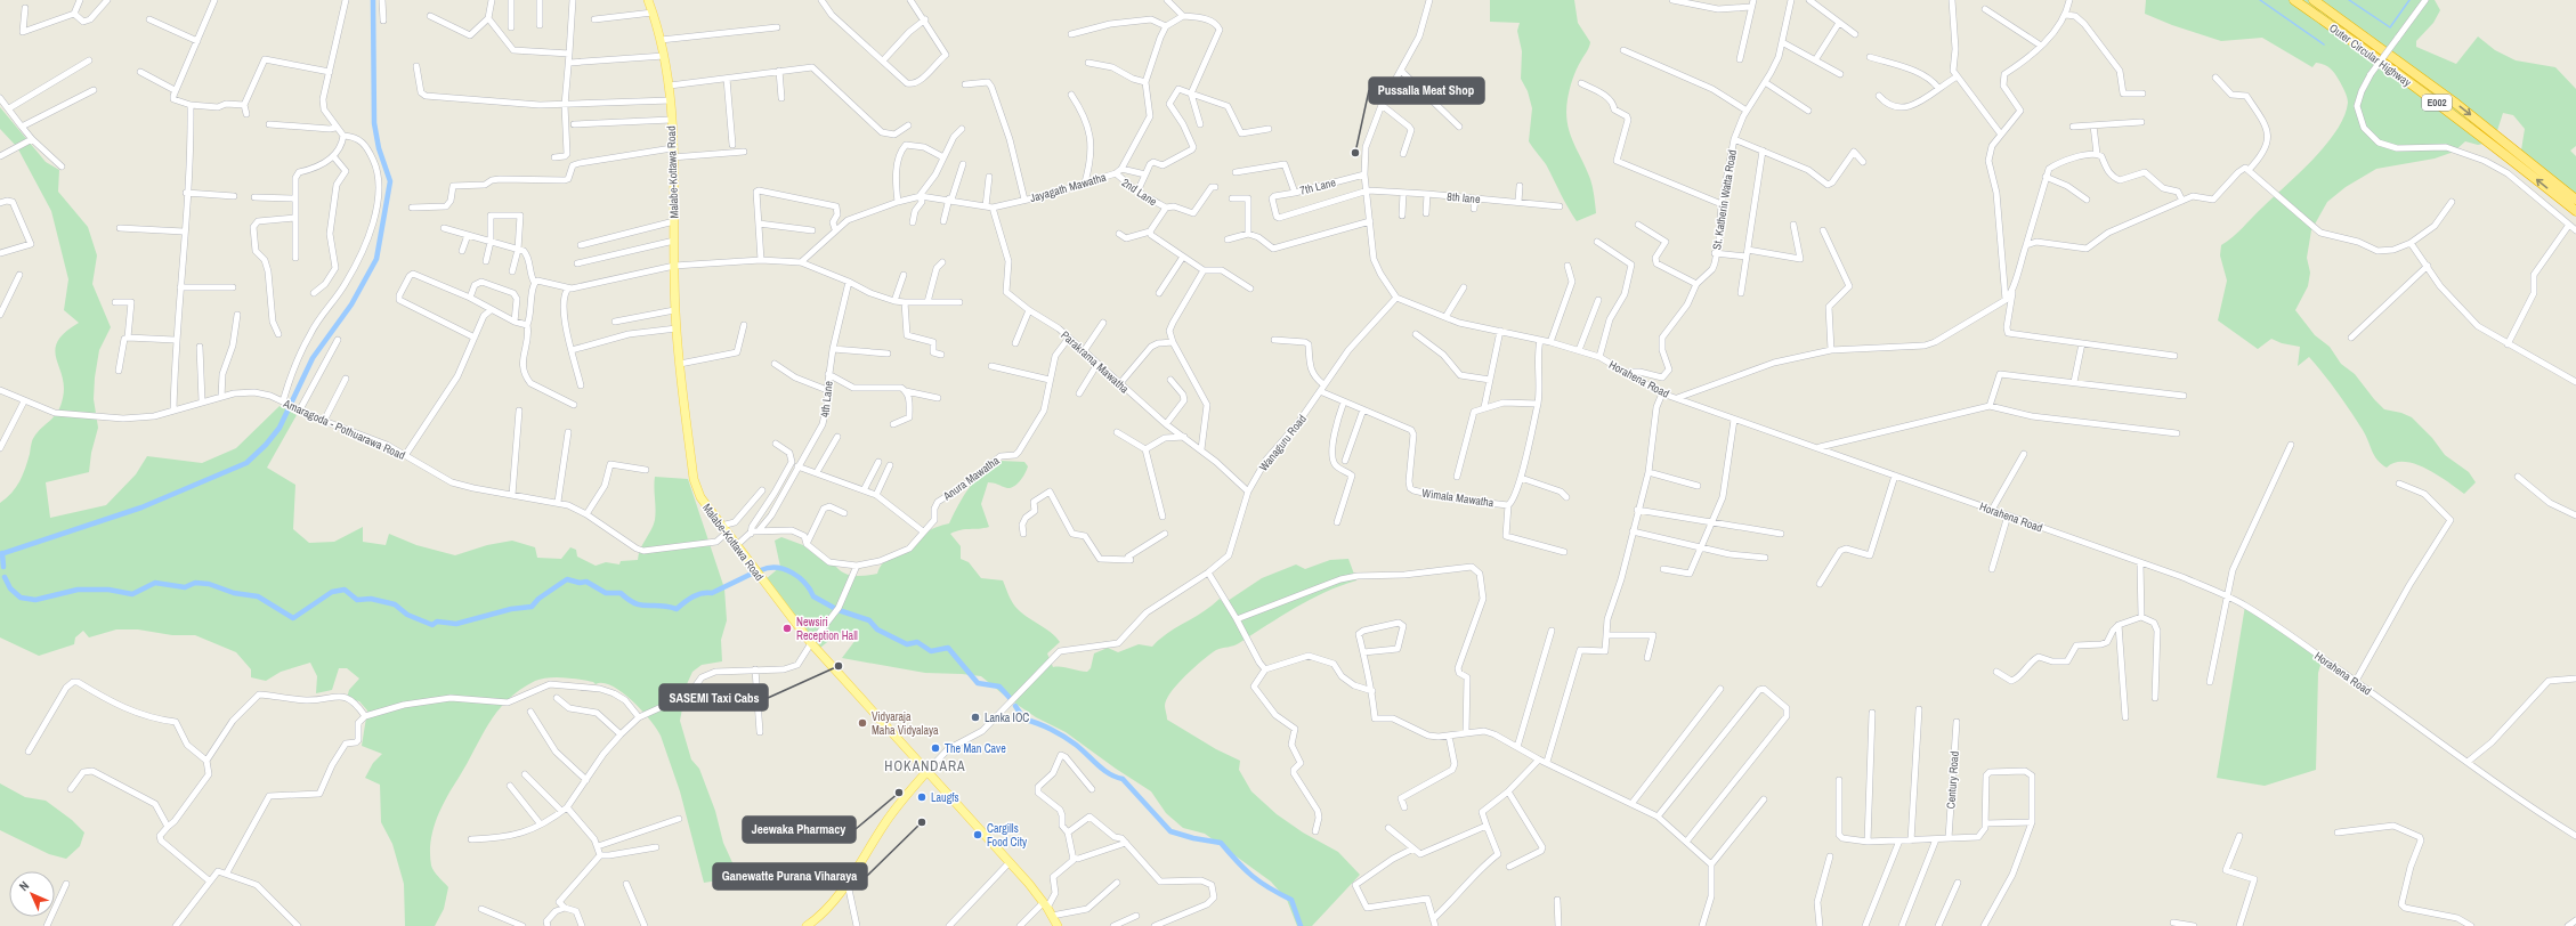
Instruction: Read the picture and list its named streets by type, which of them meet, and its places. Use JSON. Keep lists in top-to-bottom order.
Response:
{
  "streets": {
    "highway": ["Outer Circular Highway", "E002"],
    "main road": ["Malabe-Kottawa Road"],
    "street": [
      "7th Lane",
      "Jayagath Mawatha",
      "2nd Lane",
      "8th lane",
      "St. Katherin Watta Road",
      "Parakrama Mawatha",
      "Horahena Road",
      "4th Lane",
      "Amaragoda - Pothuarawa Road",
      "Wanaguru Road",
      "Anura Mawatha",
      "Wimala Mawatha",
      "Century Road"
    ]
  },
  "crossings": [
    ["Malabe-Kottawa Road", "Amaragoda - Pothuarawa Road"],
    ["Malabe-Kottawa Road", "Wanaguru Road"],
    ["Malabe-Kottawa Road", "Anura Mawatha"],
    ["Jayagath Mawatha", "2nd Lane"],
    ["Jayagath Mawatha", "Parakrama Mawatha"],
    ["St. Katherin Watta Road", "Horahena Road"],
    ["Parakrama Mawatha", "Wanaguru Road"],
    ["Parakrama Mawatha", "Anura Mawatha"],
    ["Horahena Road", "Wanaguru Road"],
    ["Horahena Road", "Wimala Mawatha"],
    ["4th Lane", "Anura Mawatha"],
    ["Wanaguru Road", "Wimala Mawatha"]
  ],
  "districts": ["HOKANDARA"],
  "places": [
    "Pussalla Meat Shop",
    "Newsiri Reception Hall",
    "SASEMI Taxi Cabs",
    "Lanka IOC",
    "Vidyaraja Maha Vidyalaya",
    "The Man Cave",
    "Jeewaka Pharmacy",
    "Laugfs",
    "Ganewatte Purana Viharaya",
    "Cargills Food City"
  ],
  "north": "top left"
}
